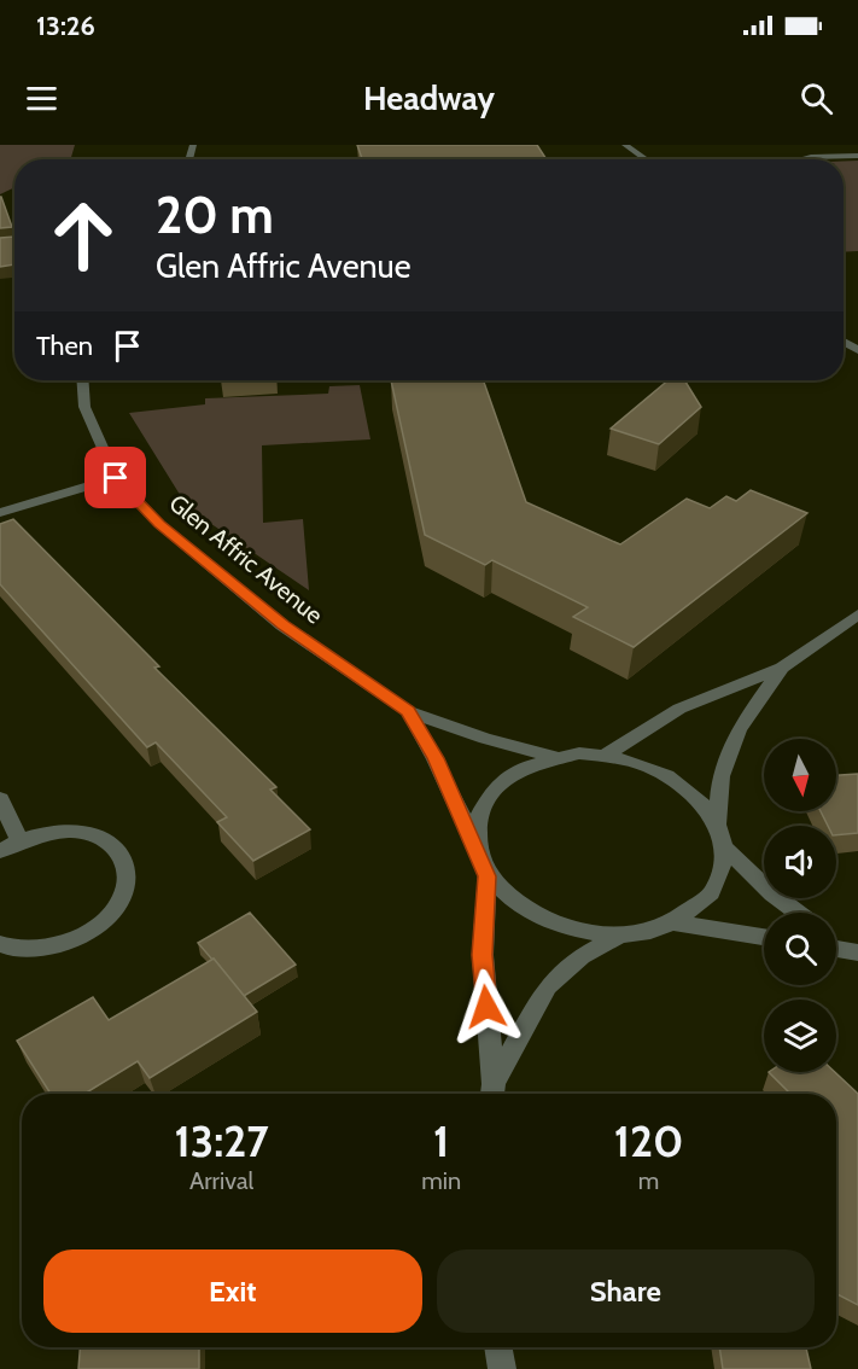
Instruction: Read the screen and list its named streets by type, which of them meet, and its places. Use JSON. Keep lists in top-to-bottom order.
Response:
{
  "streets": {
    "street": ["Glen Affric Avenue"]
  },
  "north": "bottom",
  "page": {
    "status": "13:26",
    "header": "Headway",
    "turn": ["20 m", "Glen Affric Avenue"],
    "then": "Then",
    "eta": [
      "13:27",
      "Arrival",
      "1",
      "min",
      "120",
      "m"
    ],
    "buttons": ["Exit", "Share"]
  }
}
